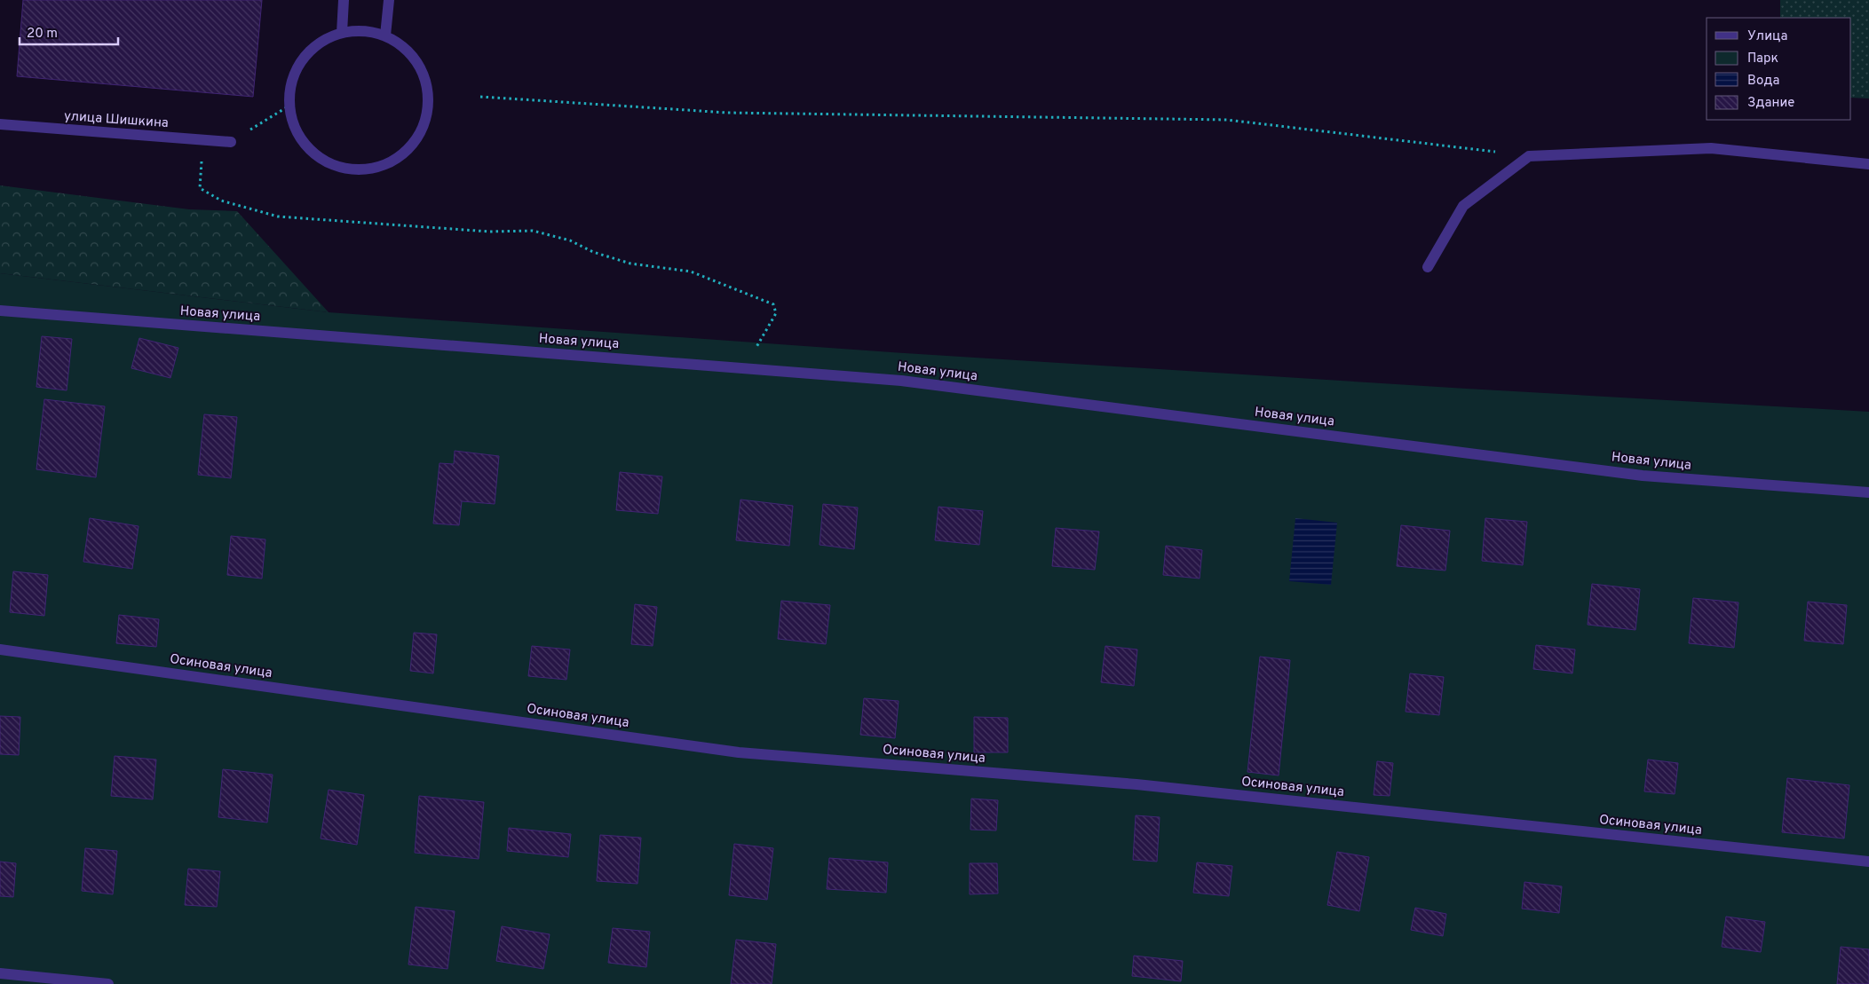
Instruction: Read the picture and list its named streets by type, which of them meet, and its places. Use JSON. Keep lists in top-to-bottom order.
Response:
{
  "streets": {
    "street": ["улица Шишкина", "Новая улица", "Осиновая улица"]
  },
  "legend": [
    "Улица",
    "Парк",
    "Вода",
    "Здание"
  ],
  "scale_bar": "20 m"
}
